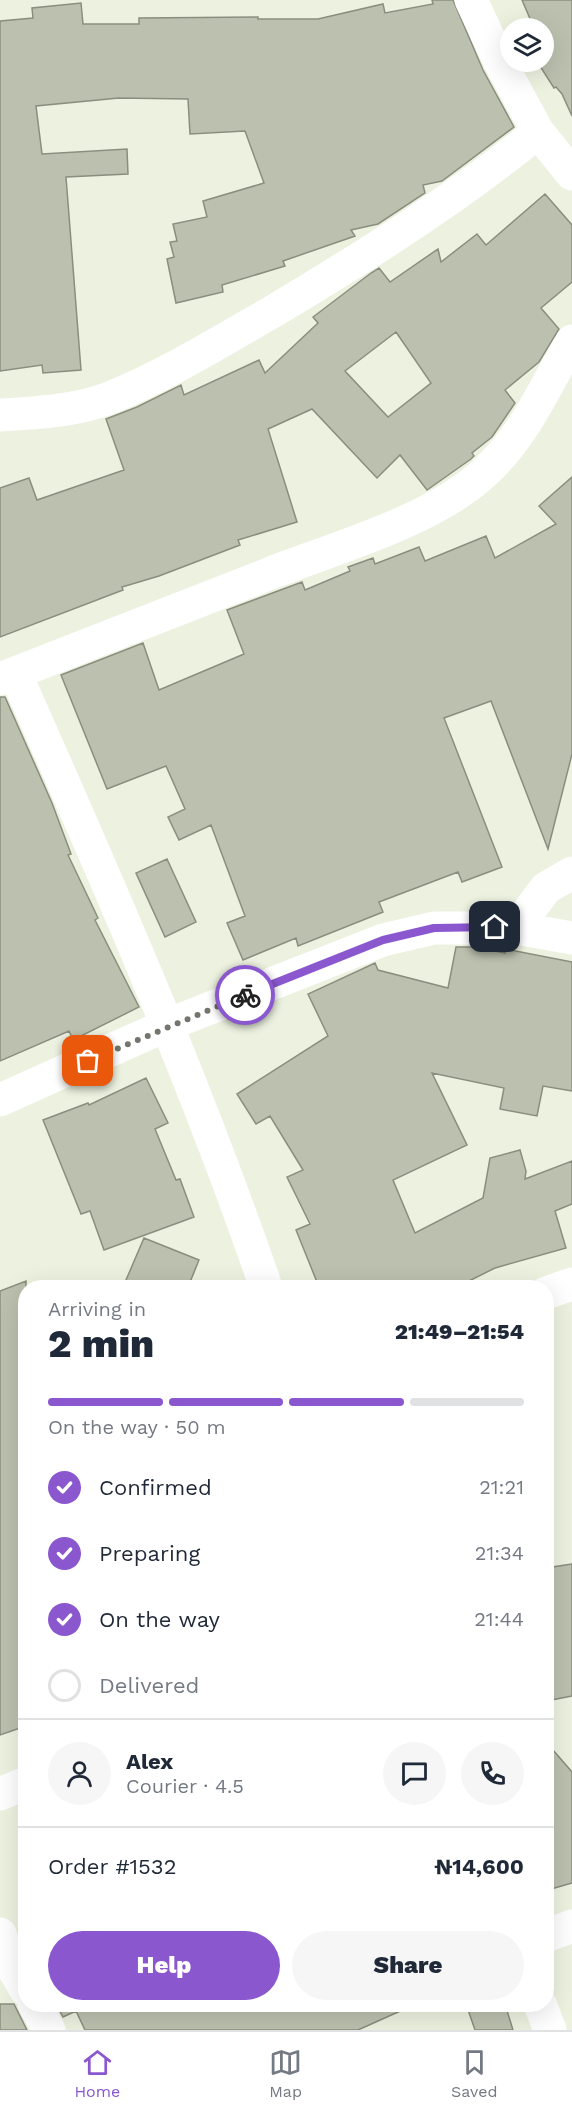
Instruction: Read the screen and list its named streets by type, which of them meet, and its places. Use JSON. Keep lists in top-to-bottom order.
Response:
{
  "page": {
    "heading": ["2 min", "Arriving in", "21:49–21:54"],
    "panel": [
      "Alex",
      "Courier · 4.5",
      "Order #1532",
      "₦14,600"
    ],
    "bar": "On the way · 50 m",
    "list": [
      ["Confirmed", "21:21"],
      ["Preparing", "21:34"],
      ["On the way", "21:44"],
      "Delivered"
    ],
    "buttons": ["Help", "Share"],
    "tabs": ["Home", "Map", "Saved"]
  }
}
